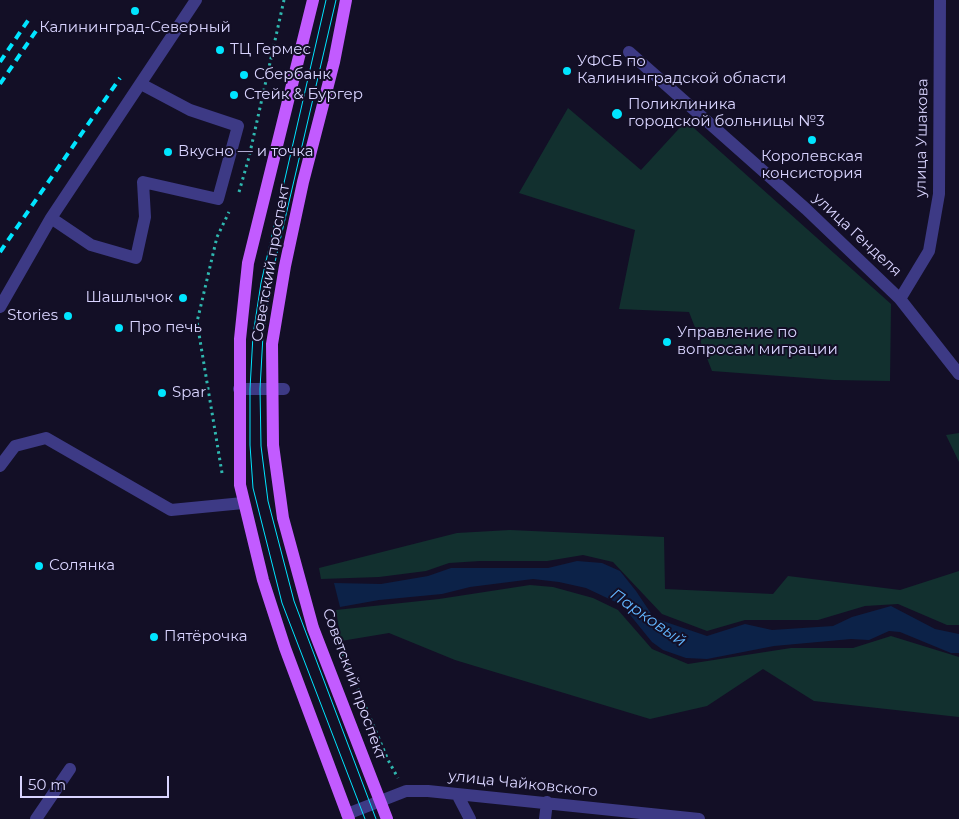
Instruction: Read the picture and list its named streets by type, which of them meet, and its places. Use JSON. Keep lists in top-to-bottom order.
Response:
{
  "streets": {
    "main road": ["Советский проспект"],
    "street": ["улица Ушакова", "улица Генделя", "улица Чайковского"]
  },
  "crossings": [
    ["улица Ушакова", "улица Генделя"],
    ["Советский проспект", "улица Чайковского"]
  ],
  "water": ["Парковый"],
  "places": [
    "Калининград-Северный",
    "ТЦ Гермес",
    "УФСБ по Калининградской области",
    "Сбербанк",
    "Стейк & Бургер",
    "Поликлиника городской больницы №3",
    "Королевская консистория",
    "Вкусно — и точка",
    "Шашлычок",
    "Stories",
    "Про печь",
    "Управление по вопросам миграции",
    "Spar",
    "Солянка",
    "Пятёрочка"
  ],
  "scale_bar": "50 m"
}
